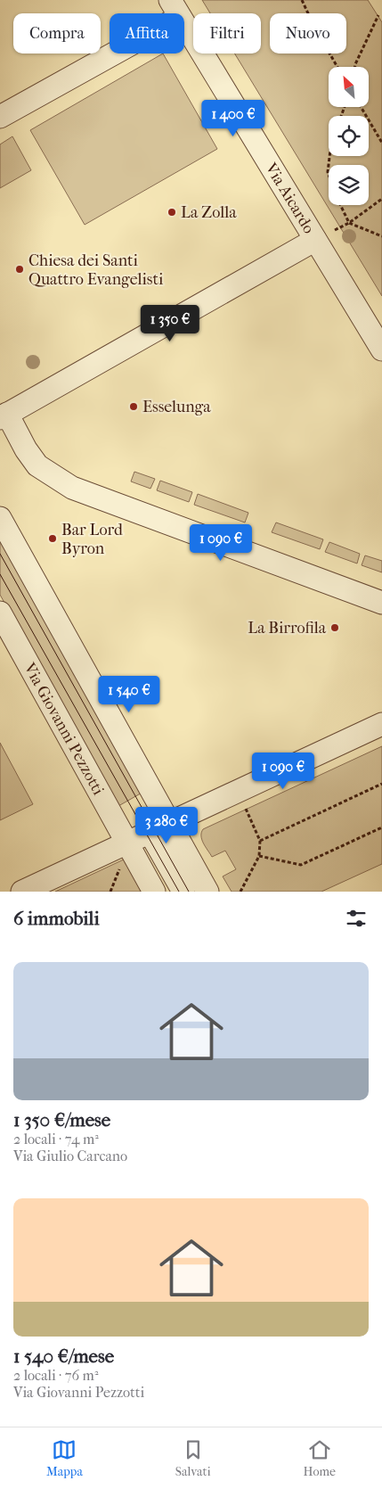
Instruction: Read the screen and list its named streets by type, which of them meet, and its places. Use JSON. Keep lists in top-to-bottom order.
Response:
{
  "streets": {
    "street": ["Via Aicardo", "Via Giovanni Pezzotti"]
  },
  "places": [
    "La Zolla",
    "Chiesa dei Santi Quattro Evangelisti",
    "Esselunga",
    "Bar Lord Byron",
    "La Birrofila"
  ],
  "north": "top left",
  "page": {
    "chip": [
      "Compra",
      "Affitta",
      "Filtri",
      "Nuovo"
    ],
    "price": [
      "1 400 €",
      "1 350 €",
      "1 090 €",
      "1 540 €",
      "1 090 €",
      "3 280 €"
    ],
    "heading": "6 immobili",
    "list": [
      {
        "name": "1 350 €/mese",
        "note": "2 locali · 74 m² · Via Giulio Carcano"
      },
      {
        "name": "1 540 €/mese",
        "note": "2 locali · 76 m² · Via Giovanni Pezzotti"
      }
    ],
    "tabs": ["Mappa", "Salvati", "Home"]
  }
}
